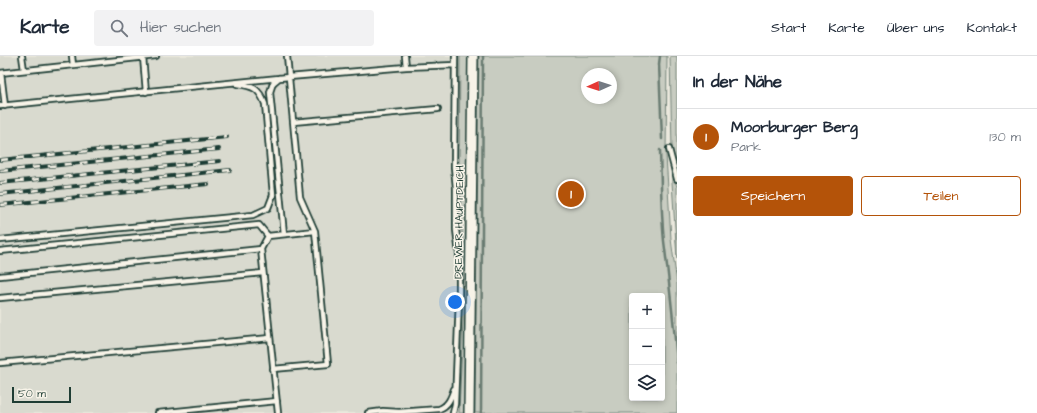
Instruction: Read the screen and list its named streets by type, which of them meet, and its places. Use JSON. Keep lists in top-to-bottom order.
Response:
{
  "streets": {
    "street": ["DREWER HAUPTDEICH"]
  },
  "scale_bar": "50 m",
  "north": "left",
  "page": {
    "header": "Karte",
    "search": "Hier suchen",
    "nav": [
      "Start",
      "Karte",
      "Über uns",
      "Kontakt"
    ],
    "heading": "In der Nähe",
    "list": [
      {
        "mark": "1",
        "name": "Moorburger Berg",
        "note": "Park",
        "value": "130 m"
      }
    ],
    "buttons": ["Speichern", "Teilen"],
    "pins": "1",
    "map_buttons": ["+", "−"],
    "scale": "50 m"
  }
}
